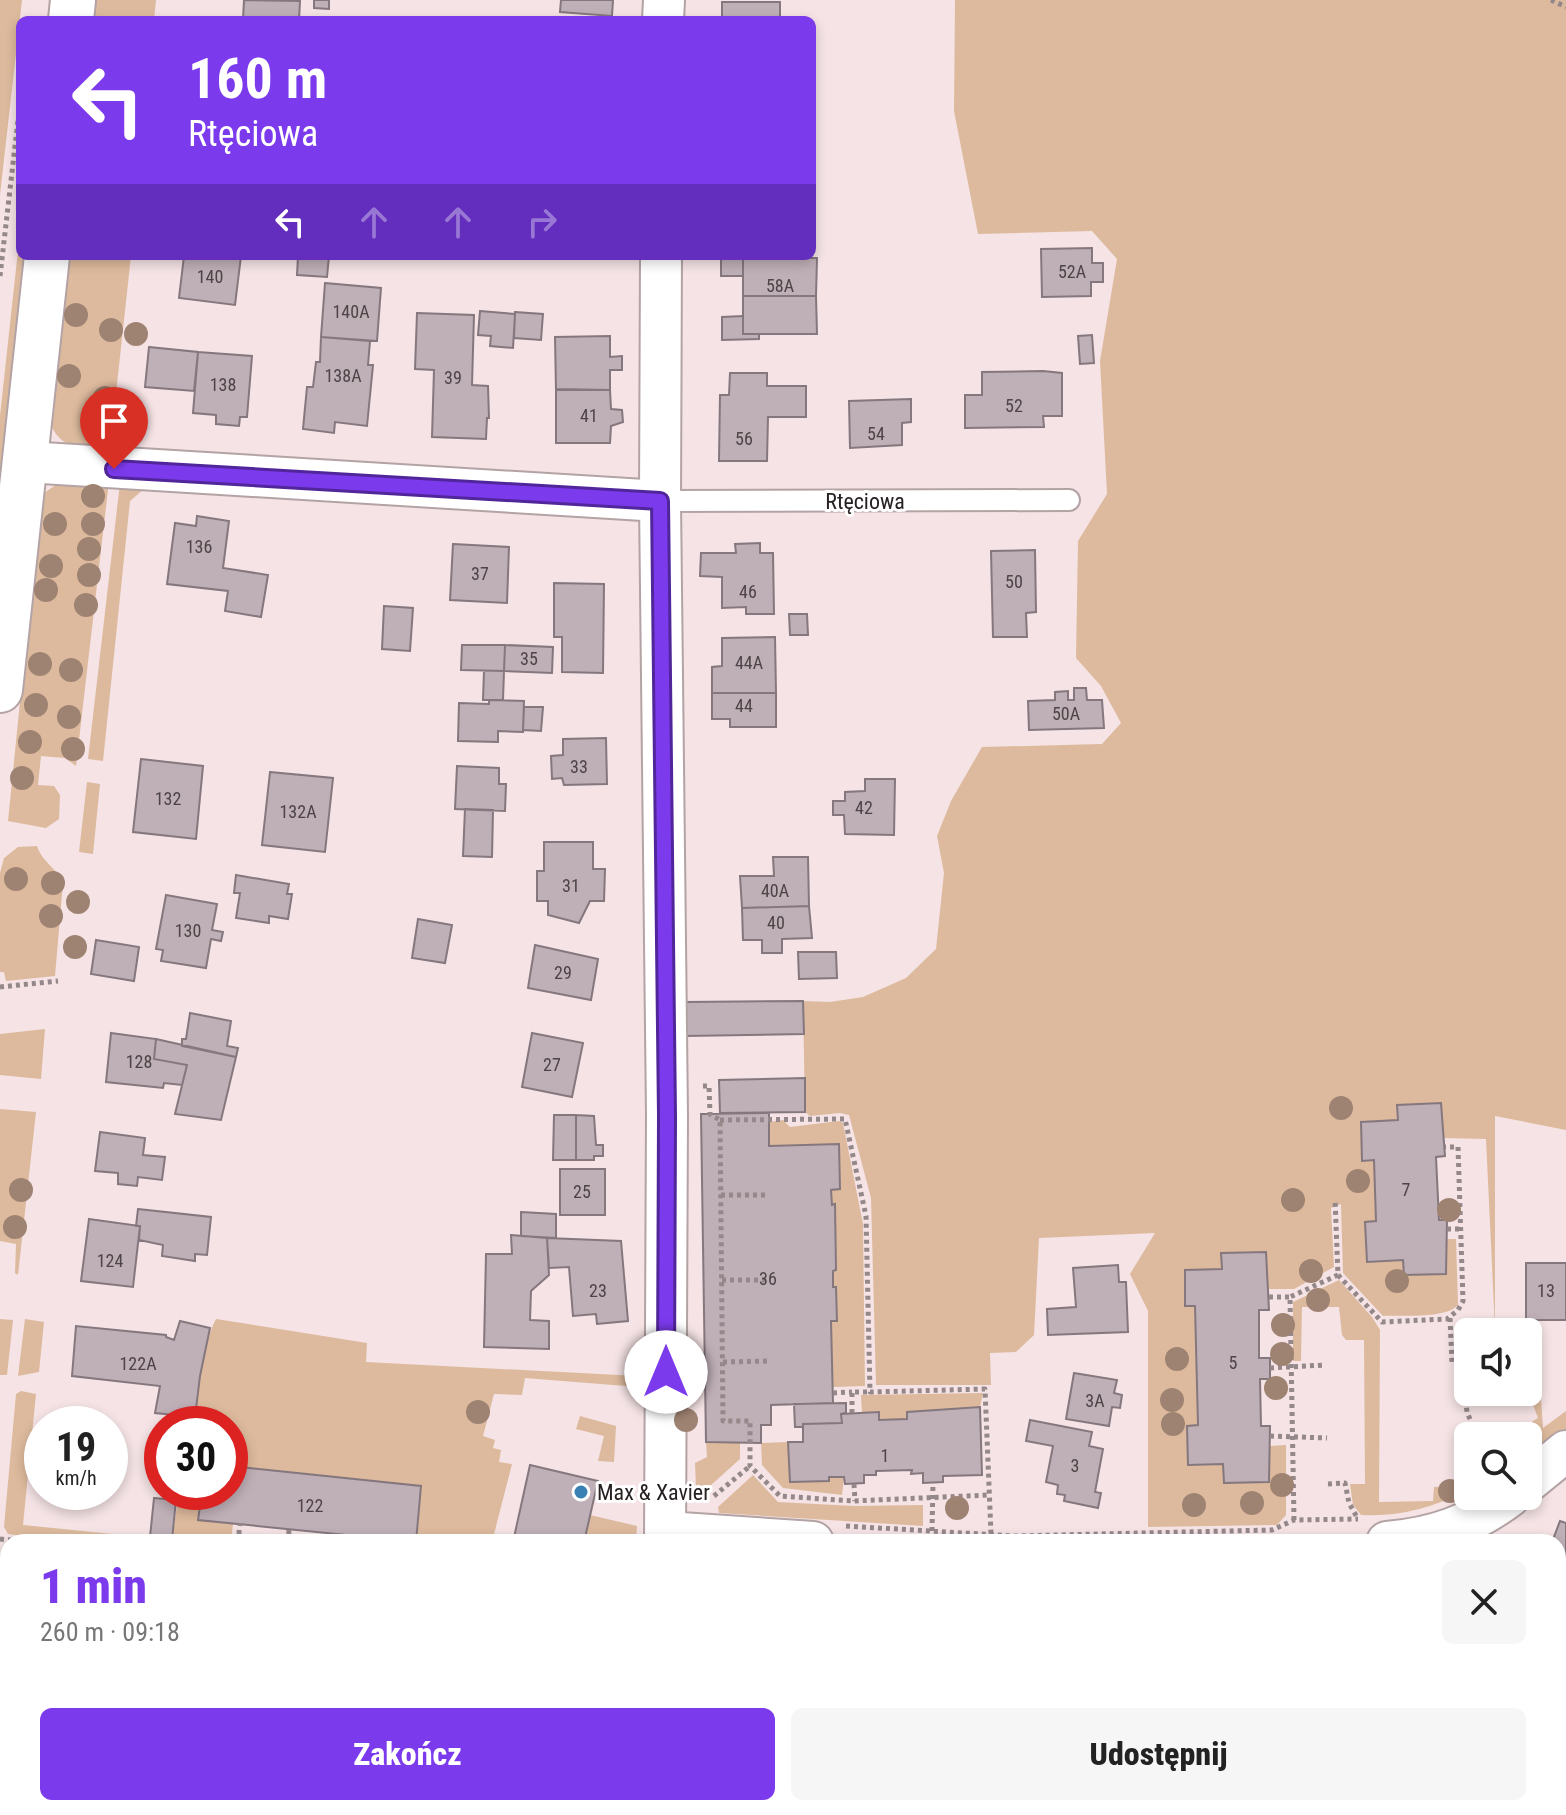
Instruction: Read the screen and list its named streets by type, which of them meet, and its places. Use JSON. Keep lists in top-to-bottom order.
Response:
{
  "streets": {
    "street": ["Rtęciowa"]
  },
  "places": ["Max & Xavier"],
  "house_numbers": [
    "52A",
    "140",
    "58A",
    "140A",
    "138A",
    "39",
    "138",
    "52",
    "41",
    "54",
    "56",
    "136",
    "37",
    "50",
    "46",
    "35",
    "44A",
    "44",
    "50A",
    "33",
    "132",
    "42",
    "132A",
    "31",
    "40A",
    "40",
    "130",
    "29",
    "128",
    "27",
    "7",
    "25",
    "124",
    "36",
    "23",
    "13",
    "5",
    "122A",
    "3A",
    "1",
    "3",
    "122"
  ],
  "page": {
    "turn": ["160 m", "Rtęciowa"],
    "speed": "19 km/h",
    "limit": "30",
    "heading": ["1 min", "260 m · 09:18"],
    "buttons": ["Zakończ", "Udostępnij"]
  }
}
